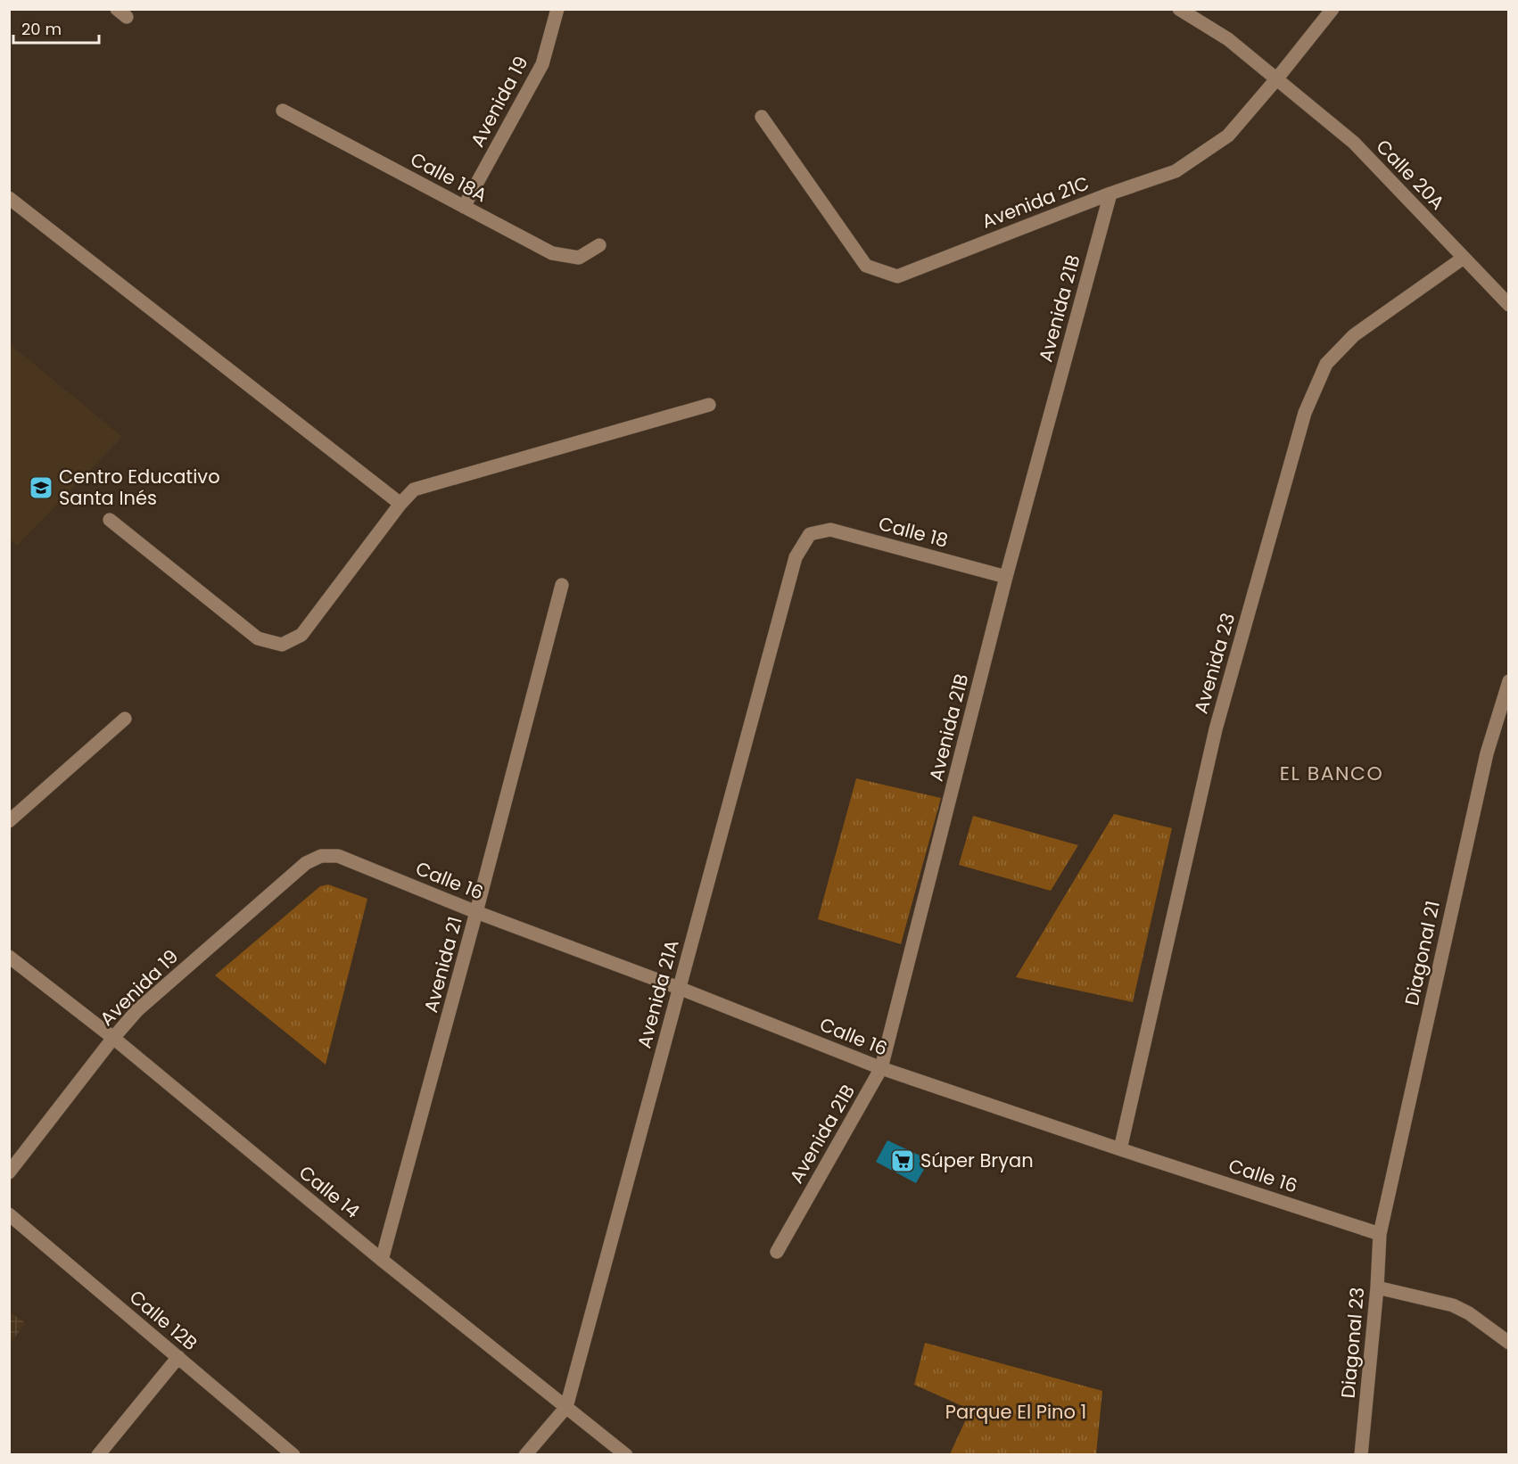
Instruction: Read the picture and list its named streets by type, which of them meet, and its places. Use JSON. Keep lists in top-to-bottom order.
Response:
{
  "streets": {
    "street": [
      "Avenida 19",
      "Calle 20A",
      "Calle 18A",
      "Avenida 21C",
      "Avenida 21B",
      "Calle 18",
      "Avenida 23",
      "Calle 16",
      "Diagonal 21",
      "Avenida 21",
      "Avenida 21A",
      "Calle 14",
      "Calle 12B",
      "Diagonal 23"
    ]
  },
  "crossings": [
    ["Avenida 19", "Calle 18A"],
    ["Avenida 19", "Calle 16"],
    ["Avenida 19", "Calle 14"],
    ["Calle 20A", "Avenida 21C"],
    ["Calle 20A", "Avenida 23"],
    ["Avenida 21C", "Avenida 21B"],
    ["Avenida 21B", "Calle 18"],
    ["Avenida 21B", "Calle 16"],
    ["Calle 18", "Avenida 21A"],
    ["Avenida 23", "Calle 16"],
    ["Calle 16", "Diagonal 21"],
    ["Calle 16", "Avenida 21"],
    ["Calle 16", "Avenida 21A"],
    ["Calle 16", "Diagonal 23"],
    ["Diagonal 21", "Diagonal 23"],
    ["Avenida 21", "Calle 14"],
    ["Avenida 21A", "Calle 14"]
  ],
  "districts": ["EL BANCO"],
  "parks": ["Parque El Pino 1"],
  "places": {
    "school or university": ["Centro Educativo Santa Inés"],
    "supermarket": ["Súper Bryan"]
  },
  "scale_bar": "20 m"
}
